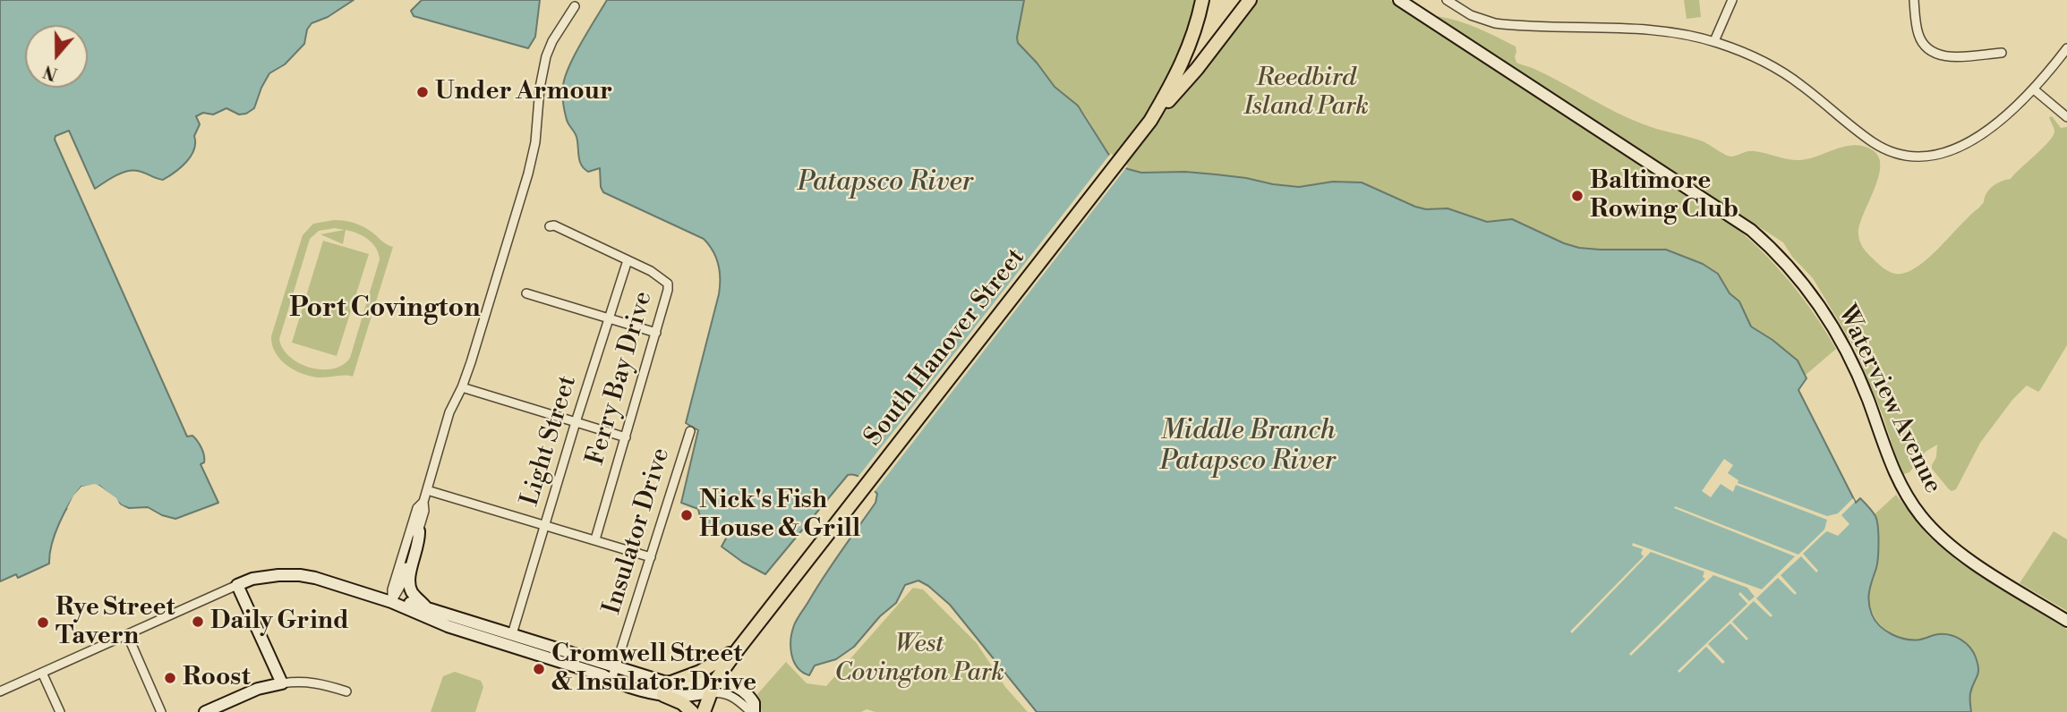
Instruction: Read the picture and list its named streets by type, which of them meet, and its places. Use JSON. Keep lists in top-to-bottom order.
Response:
{
  "streets": {
    "main road": ["South Hanover Street"],
    "street": [
      "Ferry Bay Drive",
      "Waterview Avenue",
      "Light Street",
      "Insulator Drive"
    ]
  },
  "crossings": [
    ["Ferry Bay Drive", "Light Street"]
  ],
  "districts": ["Port Covington"],
  "water": ["Patapsco River", "Middle Branch Patapsco River"],
  "parks": ["Reedbird Island Park", "West Covington Park"],
  "places": [
    "Under Armour",
    "Baltimore Rowing Club",
    "Nick's Fish House & Grill",
    "Daily Grind",
    "Rye Street Tavern",
    "Cromwell Street & Insulator Drive",
    "Roost"
  ],
  "north": "bottom"
}
